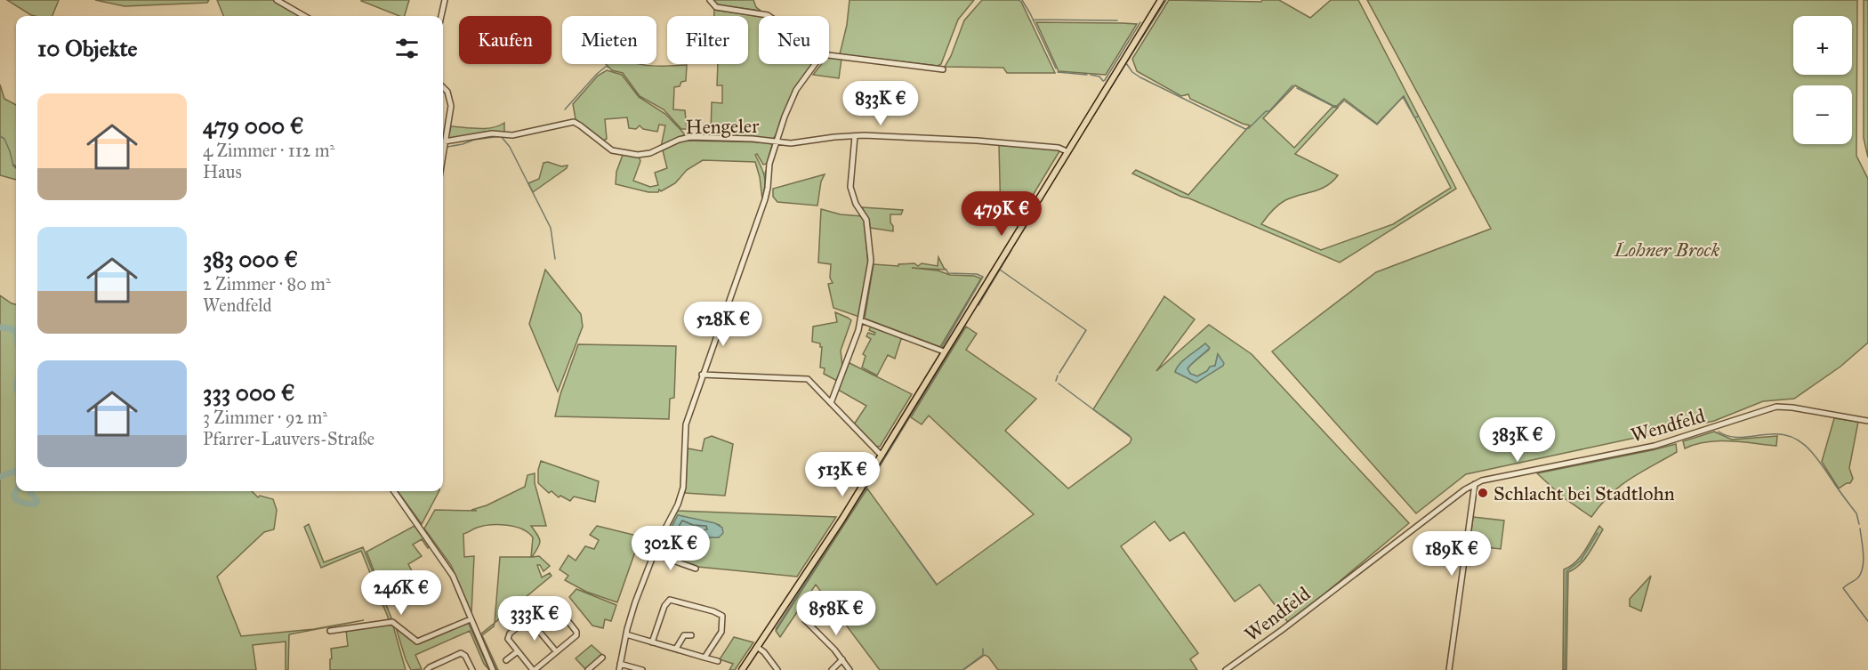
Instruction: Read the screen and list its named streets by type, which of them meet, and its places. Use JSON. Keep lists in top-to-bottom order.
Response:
{
  "streets": {
    "street": ["Hengeler", "Wendfeld"]
  },
  "parks": ["Lohner Brock"],
  "places": ["Schlacht bei Stadtlohn"],
  "page": {
    "map_buttons": ["+", "−"],
    "chip": [
      "Kaufen",
      "Mieten",
      "Filter",
      "Neu"
    ],
    "heading": "10 Objekte",
    "list": [
      {
        "name": "479 000 €",
        "note": "4 Zimmer · 112 m² · Haus"
      },
      {
        "name": "383 000 €",
        "note": "2 Zimmer · 80 m² · Wendfeld"
      },
      {
        "name": "333 000 €",
        "note": "3 Zimmer · 92 m² · Pfarrer-Lauvers-Straße"
      }
    ],
    "price": [
      "833K €",
      "479K €",
      "528K €",
      "383K €",
      "513K €",
      "302K €",
      "189K €",
      "246K €",
      "858K €",
      "333K €"
    ]
  }
}
